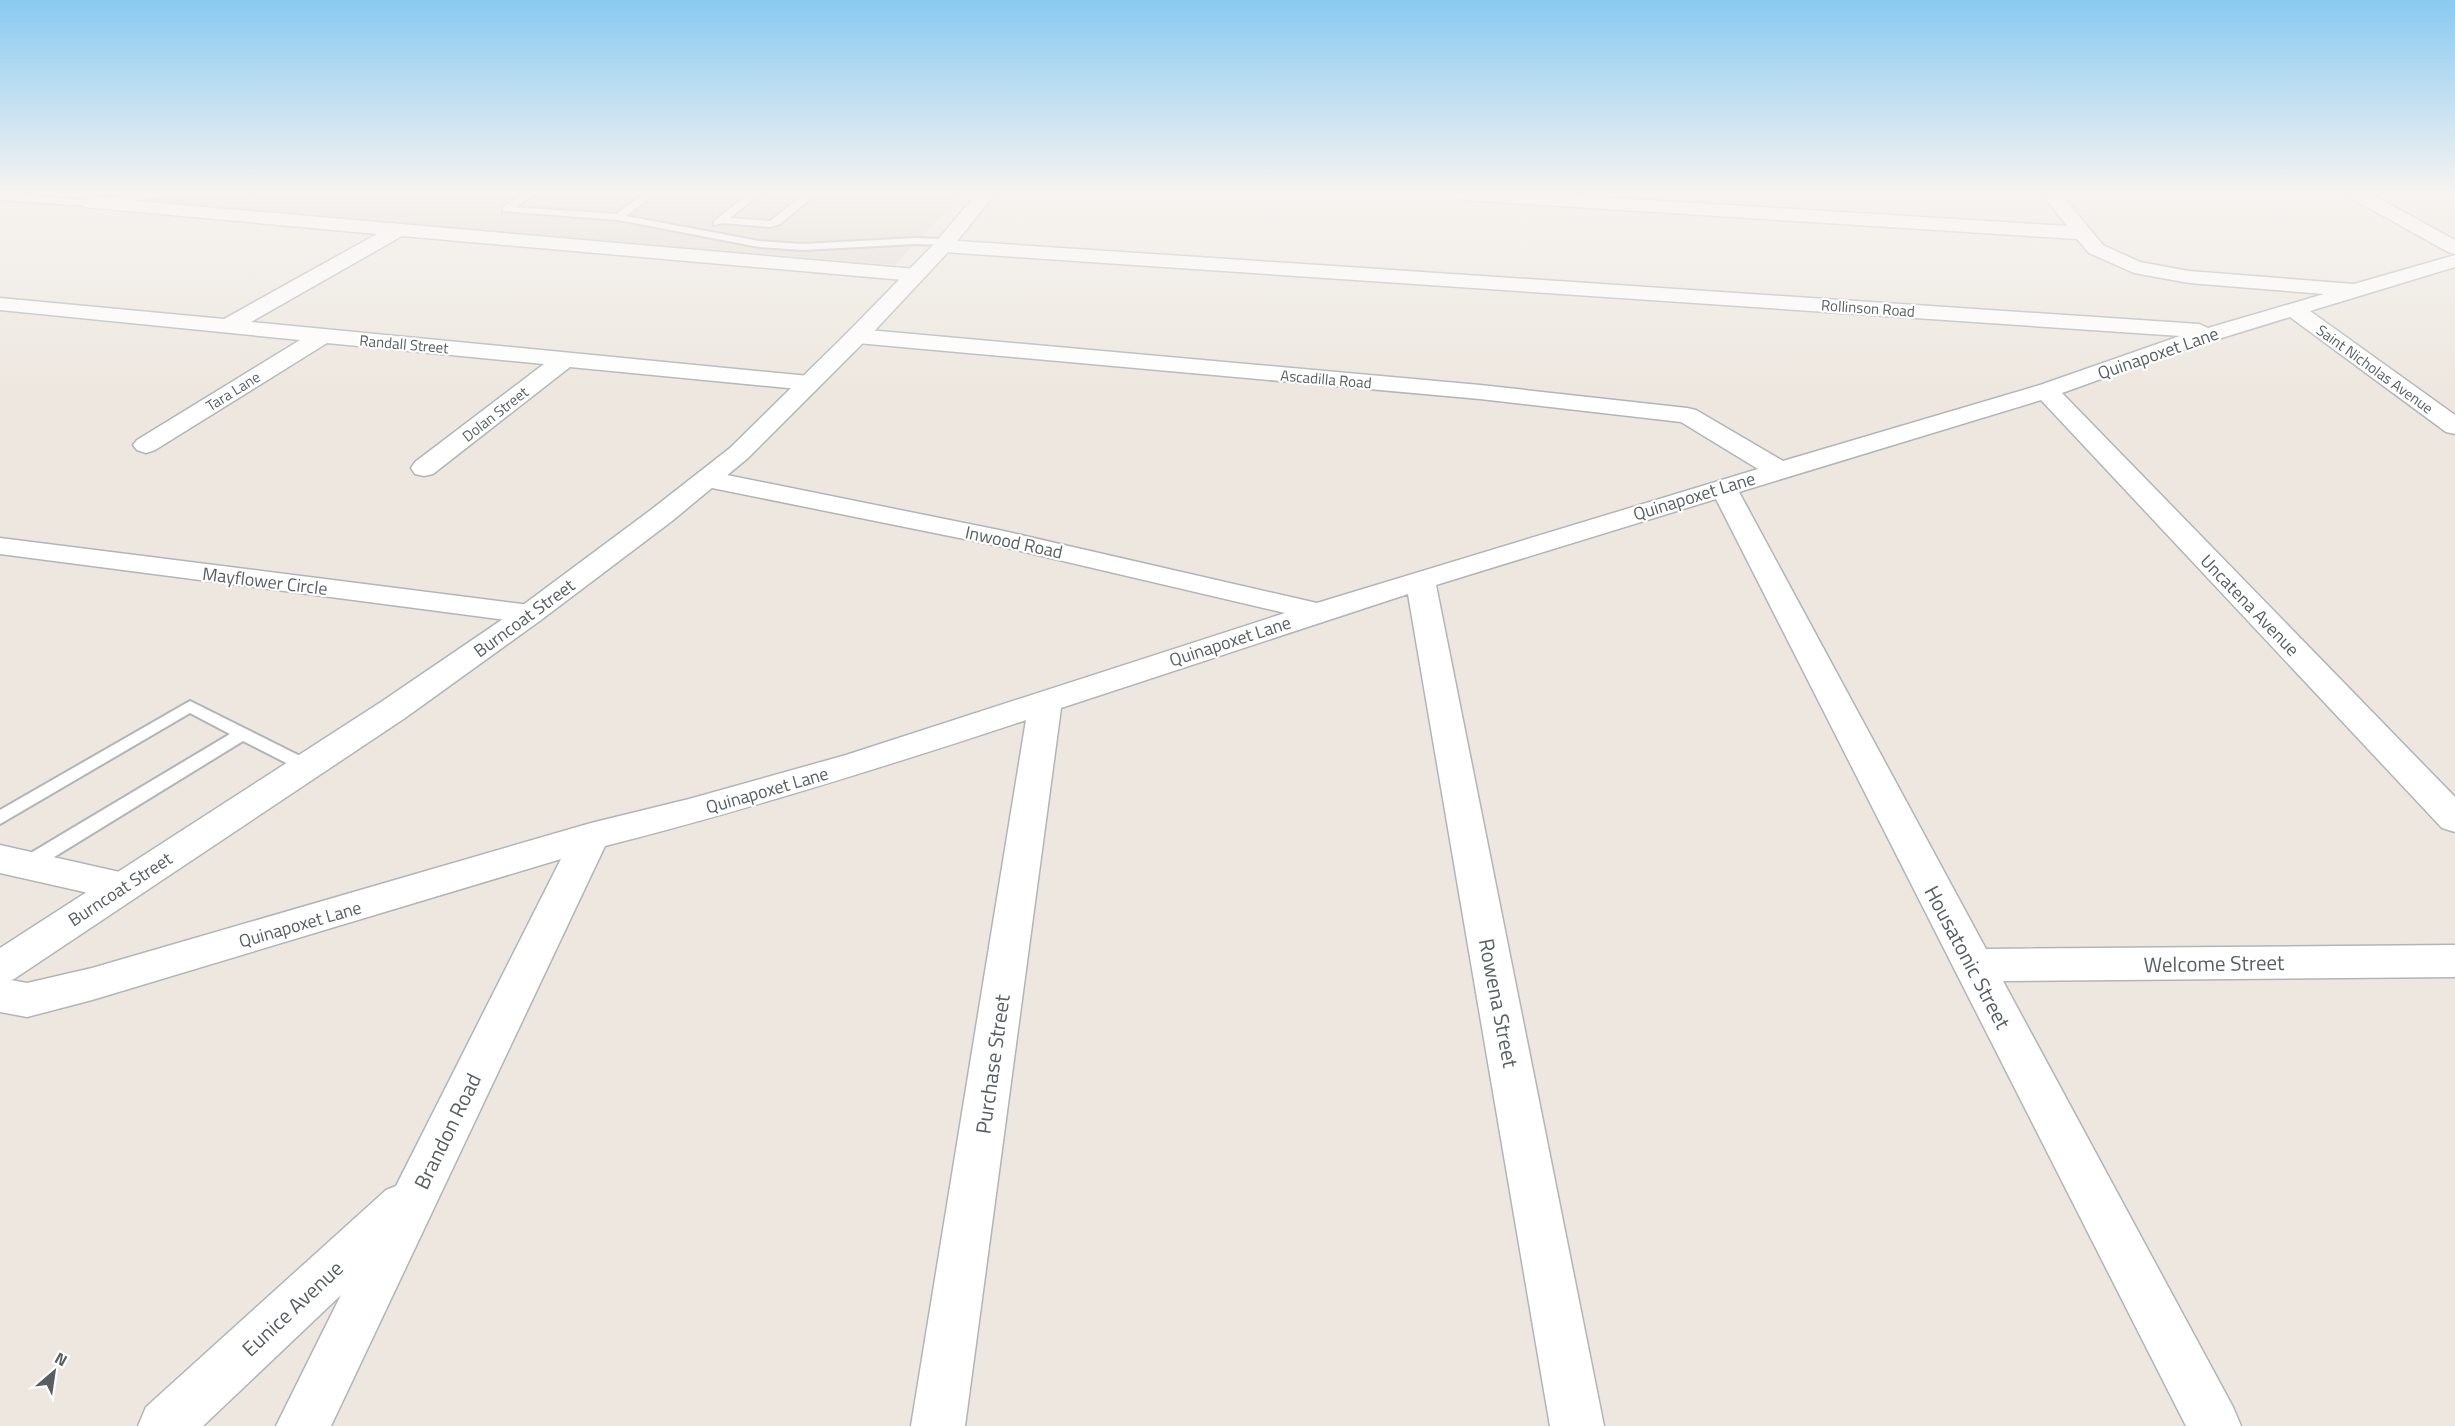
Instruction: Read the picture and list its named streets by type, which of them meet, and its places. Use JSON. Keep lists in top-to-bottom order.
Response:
{
  "streets": {
    "street": [
      "Rollinson Road",
      "Randall Street",
      "Quinapoxet Lane",
      "Saint Nicholas Avenue",
      "Ascadilla Road",
      "Tara Lane",
      "Dolan Street",
      "Inwood Road",
      "Mayflower Circle",
      "Uncatena Avenue",
      "Burncoat Street",
      "Housatonic Street",
      "Welcome Street",
      "Rowena Street",
      "Purchase Street",
      "Brandon Road",
      "Eunice Avenue"
    ]
  },
  "crossings": [
    ["Rollinson Road", "Quinapoxet Lane"],
    ["Randall Street", "Tara Lane"],
    ["Randall Street", "Dolan Street"],
    ["Randall Street", "Burncoat Street"],
    ["Quinapoxet Lane", "Saint Nicholas Avenue"],
    ["Quinapoxet Lane", "Ascadilla Road"],
    ["Quinapoxet Lane", "Inwood Road"],
    ["Quinapoxet Lane", "Uncatena Avenue"],
    ["Quinapoxet Lane", "Housatonic Street"],
    ["Quinapoxet Lane", "Rowena Street"],
    ["Quinapoxet Lane", "Purchase Street"],
    ["Quinapoxet Lane", "Brandon Road"],
    ["Ascadilla Road", "Burncoat Street"],
    ["Inwood Road", "Burncoat Street"],
    ["Mayflower Circle", "Burncoat Street"],
    ["Housatonic Street", "Welcome Street"],
    ["Brandon Road", "Eunice Avenue"]
  ],
  "north": "top right"
}
